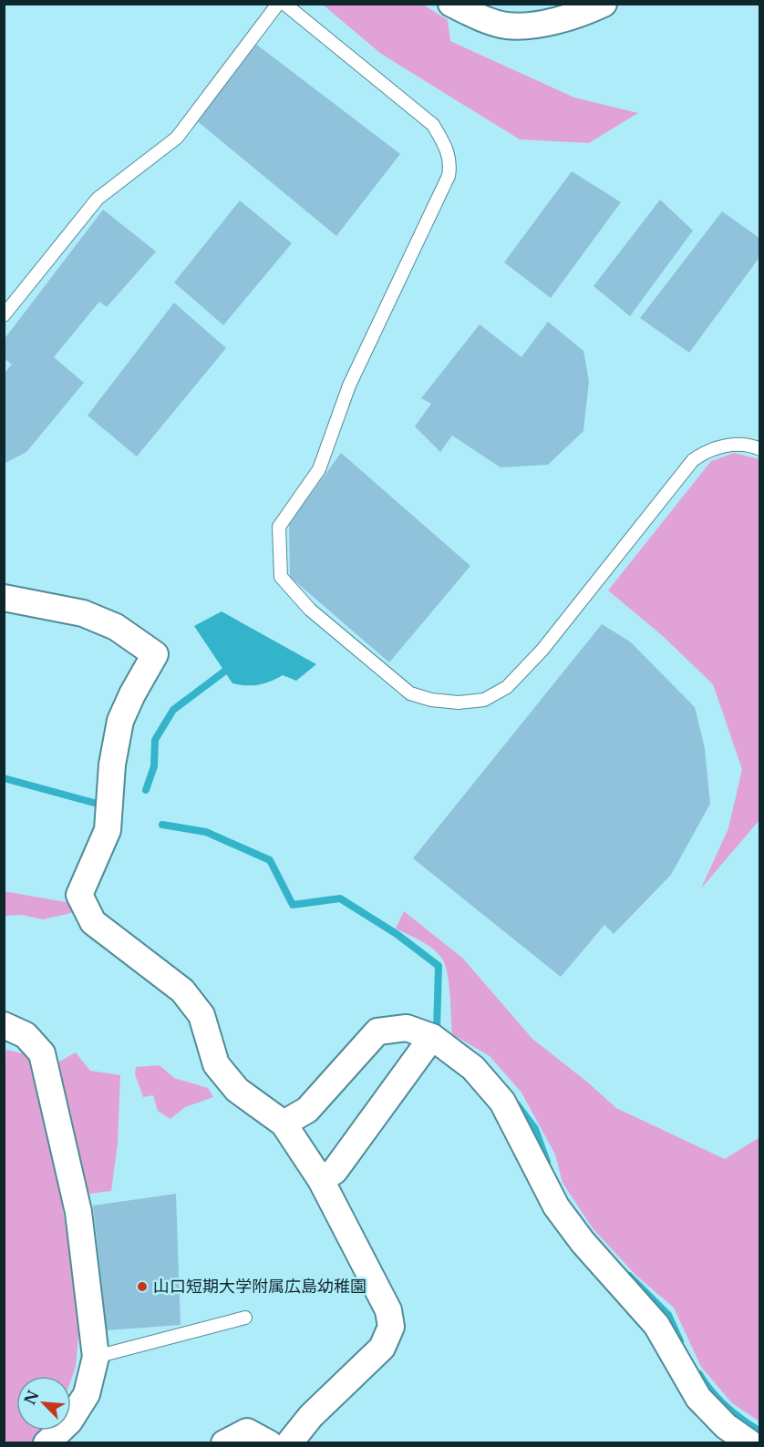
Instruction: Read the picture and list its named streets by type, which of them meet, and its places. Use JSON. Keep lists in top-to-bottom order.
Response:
{
  "places": ["山口短期大学附属広島幼稚園"],
  "north": "top left"
}
